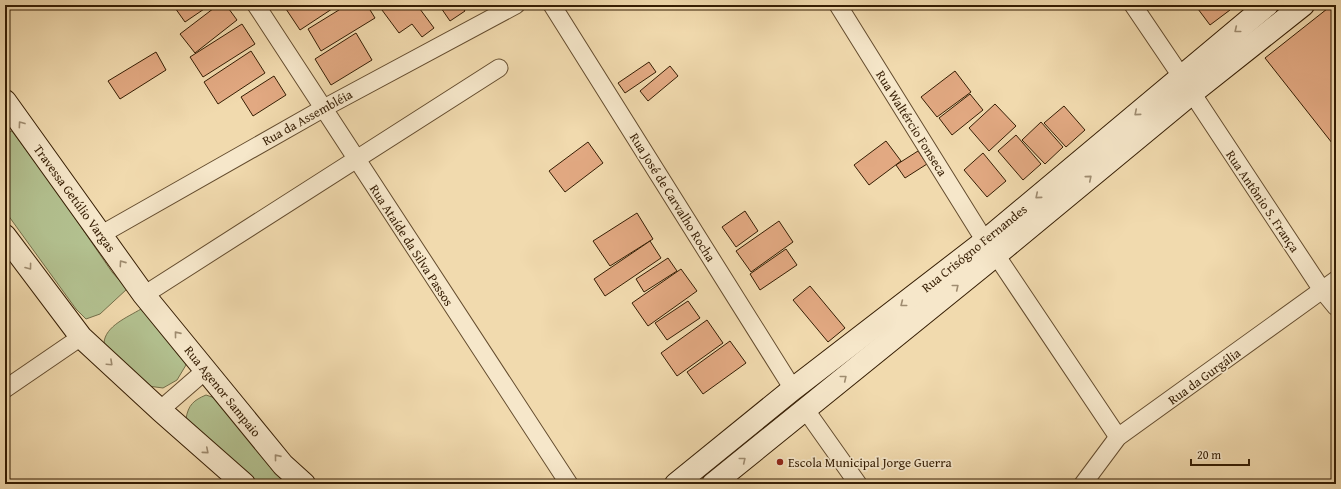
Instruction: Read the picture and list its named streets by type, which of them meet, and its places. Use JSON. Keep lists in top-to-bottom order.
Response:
{
  "streets": {
    "street": [
      "Rua da Assembléia",
      "Rua Waltércio Fonseca",
      "Rua José de Carvalho Rocha",
      "Travessa Getúlio Vargas",
      "Rua Antônio S. França",
      "Rua Ataíde da Silva Passos",
      "Rua Crisógno Fernandes",
      "Rua da Gurgália",
      "Rua Agenor Sampaio"
    ]
  },
  "crossings": [
    ["Rua da Assembléia", "Travessa Getúlio Vargas"],
    ["Rua da Assembléia", "Rua Ataíde da Silva Passos"],
    ["Rua Waltércio Fonseca", "Rua Crisógno Fernandes"],
    ["Rua Waltércio Fonseca", "Rua da Gurgália"],
    ["Rua José de Carvalho Rocha", "Rua Crisógno Fernandes"],
    ["Travessa Getúlio Vargas", "Rua Agenor Sampaio"],
    ["Rua Antônio S. França", "Rua Crisógno Fernandes"],
    ["Rua Antônio S. França", "Rua da Gurgália"]
  ],
  "places": ["Escola Municipal Jorge Guerra"],
  "scale_bar": "20 m"
}
